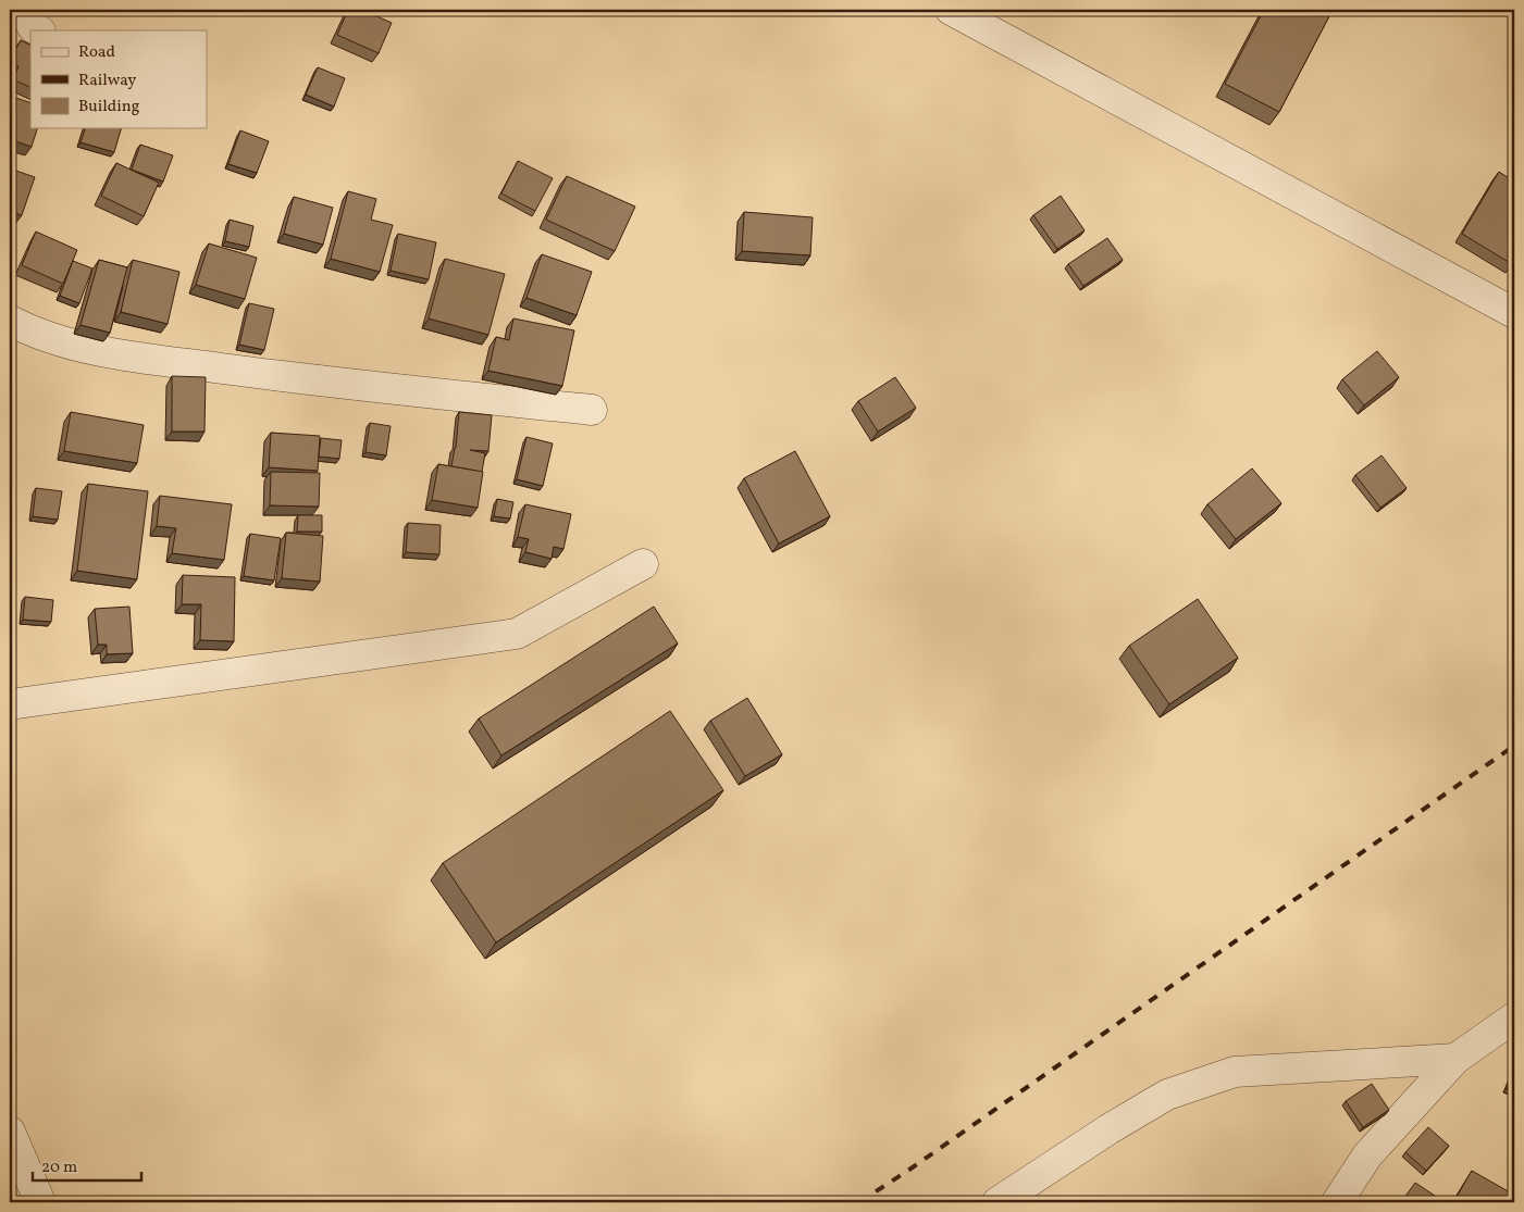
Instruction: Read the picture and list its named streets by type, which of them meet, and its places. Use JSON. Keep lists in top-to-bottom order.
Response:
{
  "legend": ["Road", "Railway", "Building"],
  "scale_bar": "20 m"
}
